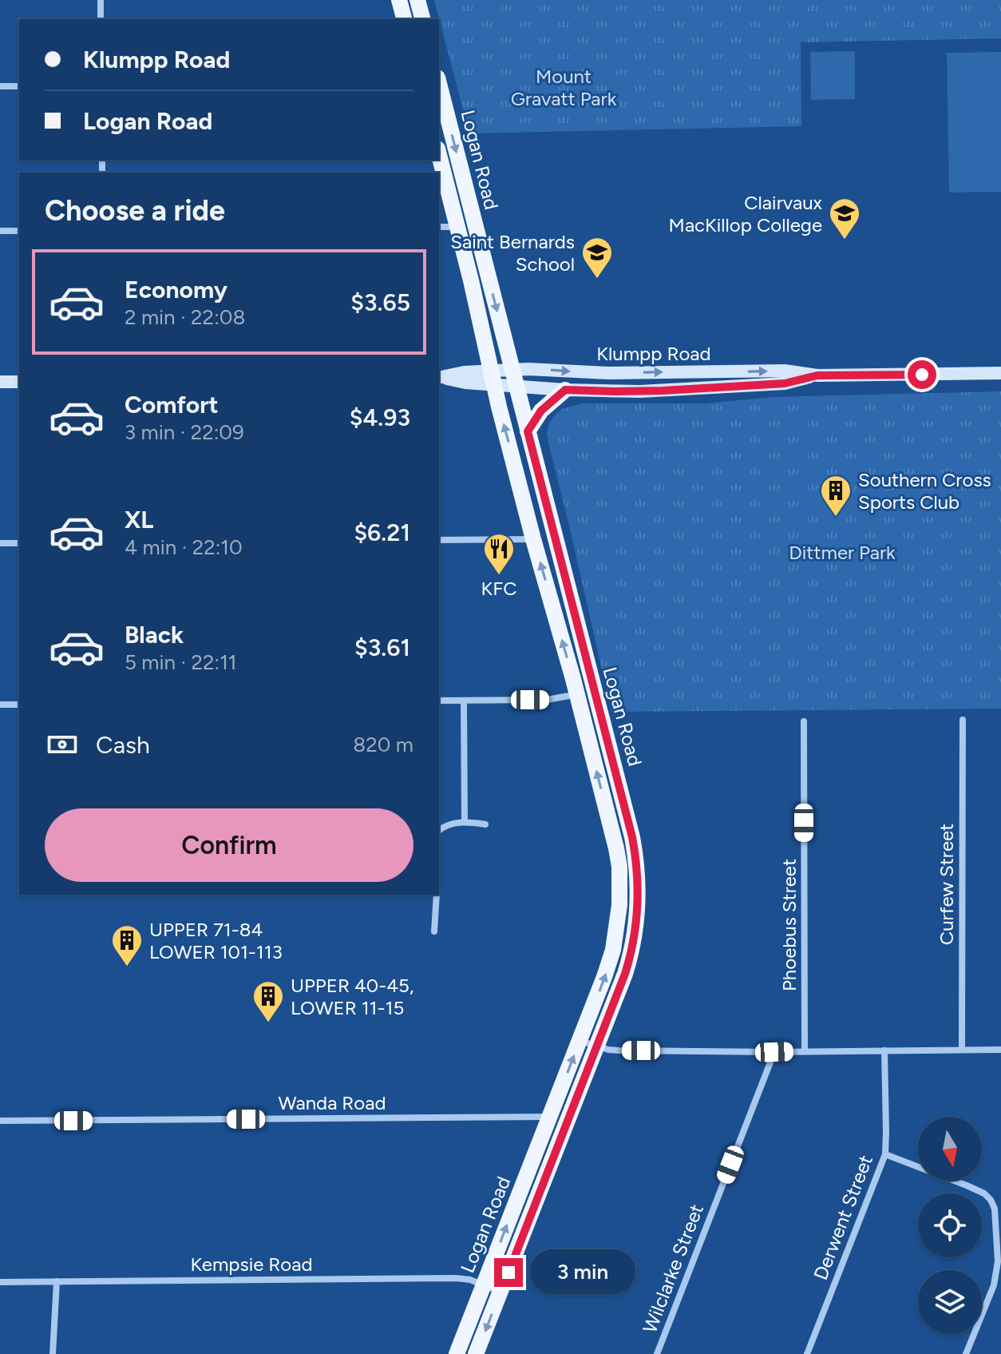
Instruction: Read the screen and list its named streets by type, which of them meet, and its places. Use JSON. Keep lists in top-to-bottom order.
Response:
{
  "streets": {
    "main road": ["Logan Road", "Klumpp Road"],
    "street": [
      "Curfew Street",
      "Phoebus Street",
      "Wanda Road",
      "Derwent Street",
      "Kempsie Road",
      "Wilclarke Street"
    ]
  },
  "crossings": [
    ["Logan Road", "Klumpp Road"],
    ["Logan Road", "Wanda Road"],
    ["Logan Road", "Kempsie Road"]
  ],
  "parks": ["Mount Gravatt Park", "Dittmer Park"],
  "places": {
    "school or university": ["Clairvaux MacKillop College", "Saint Bernards School"],
    "building": ["Southern Cross Sports Club", "UPPER 71-84 LOWER 101-113", "UPPER 40-45, LOWER 11-15"],
    "restaurant": ["KFC"]
  },
  "north": "bottom",
  "page": {
    "banner": ["Klumpp Road", "Logan Road"],
    "heading": "Choose a ride",
    "list": [
      {
        "name": "Economy",
        "note": "2 min · 22:08",
        "value": "$3.65"
      },
      {
        "name": "Comfort",
        "note": "3 min · 22:09",
        "value": "$4.93"
      },
      {
        "name": "XL",
        "note": "4 min · 22:10",
        "value": "$6.21"
      },
      {
        "name": "Black",
        "note": "5 min · 22:11",
        "value": "$3.61"
      }
    ],
    "pay": ["Cash", "820 m"],
    "buttons": "Confirm",
    "bubble": "3 min"
  }
}
